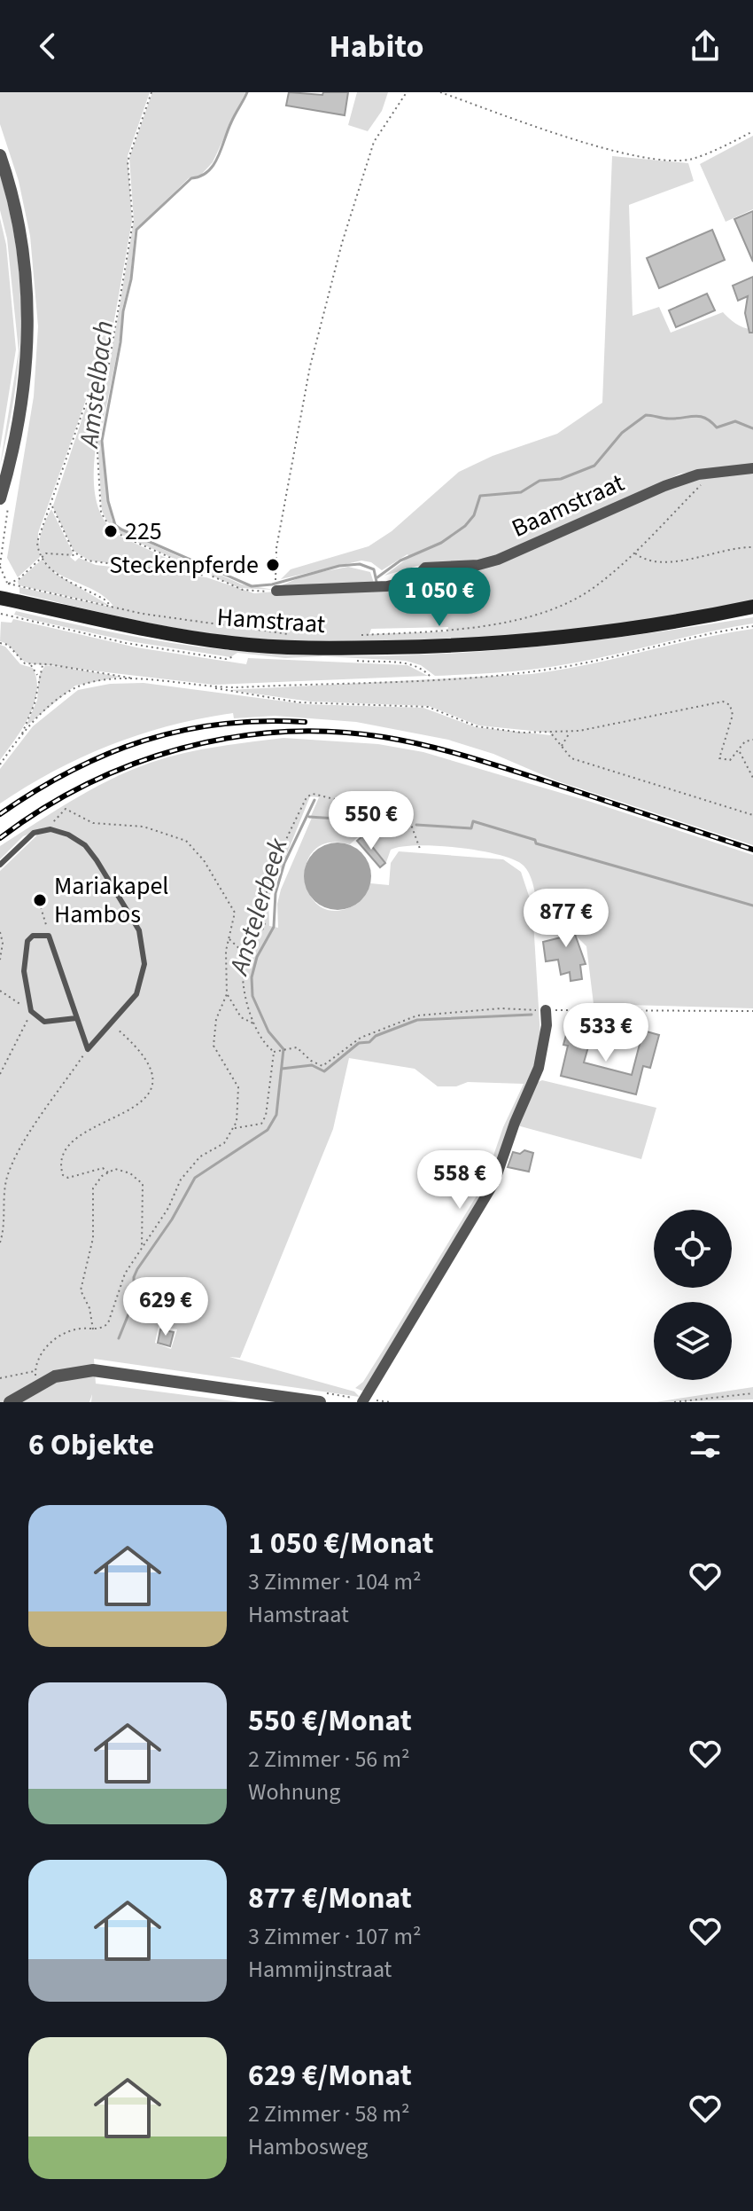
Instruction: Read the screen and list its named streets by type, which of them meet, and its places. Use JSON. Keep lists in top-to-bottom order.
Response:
{
  "streets": {
    "main road": ["Hamstraat"],
    "street": ["Baamstraat"]
  },
  "water": ["Amstelbach", "Anstelerbeek"],
  "places": ["225", "Steckenpferde", "Mariakapel Hambos"],
  "page": {
    "header": "Habito",
    "price": [
      "1 050 €",
      "550 €",
      "877 €",
      "533 €",
      "558 €",
      "629 €"
    ],
    "heading": "6 Objekte",
    "list": [
      {
        "name": "1 050 €/Monat",
        "note": "3 Zimmer · 104 m² · Hamstraat"
      },
      {
        "name": "550 €/Monat",
        "note": "2 Zimmer · 56 m² · Wohnung"
      },
      {
        "name": "877 €/Monat",
        "note": "3 Zimmer · 107 m² · Hammijnstraat"
      },
      {
        "name": "629 €/Monat",
        "note": "2 Zimmer · 58 m² · Hambosweg"
      }
    ]
  }
}
